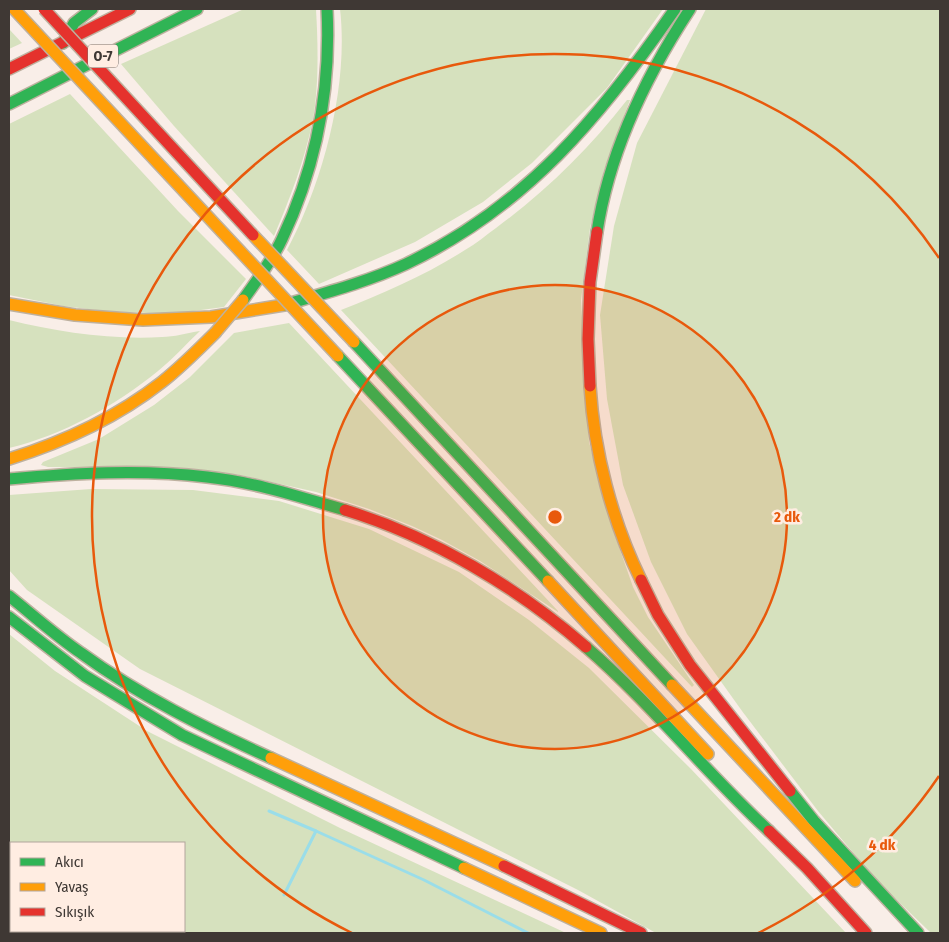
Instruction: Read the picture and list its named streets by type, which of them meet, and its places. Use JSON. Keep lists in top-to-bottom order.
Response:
{
  "streets": {
    "main road": ["O-7"]
  },
  "legend": ["Akıcı", "Yavaş", "Sıkışık"],
  "rings": ["2 dk", "4 dk"]
}
